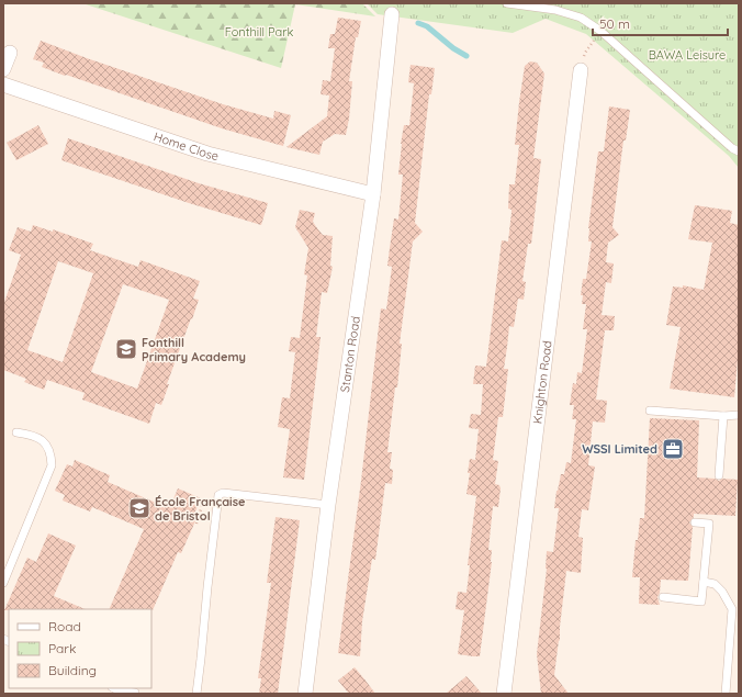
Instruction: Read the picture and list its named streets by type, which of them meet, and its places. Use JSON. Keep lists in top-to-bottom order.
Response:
{
  "streets": {
    "street": ["Home Close", "Stanton Road", "Knighton Road"]
  },
  "crossings": [
    ["Home Close", "Stanton Road"]
  ],
  "parks": ["Fonthill Park", "BAWA Leisure"],
  "places": {
    "school or university": ["Fonthill Primary Academy", "École Française de Bristol"],
    "office": ["WSSI Limited"]
  },
  "legend": ["Road", "Park", "Building"],
  "scale_bar": "50 m"
}
